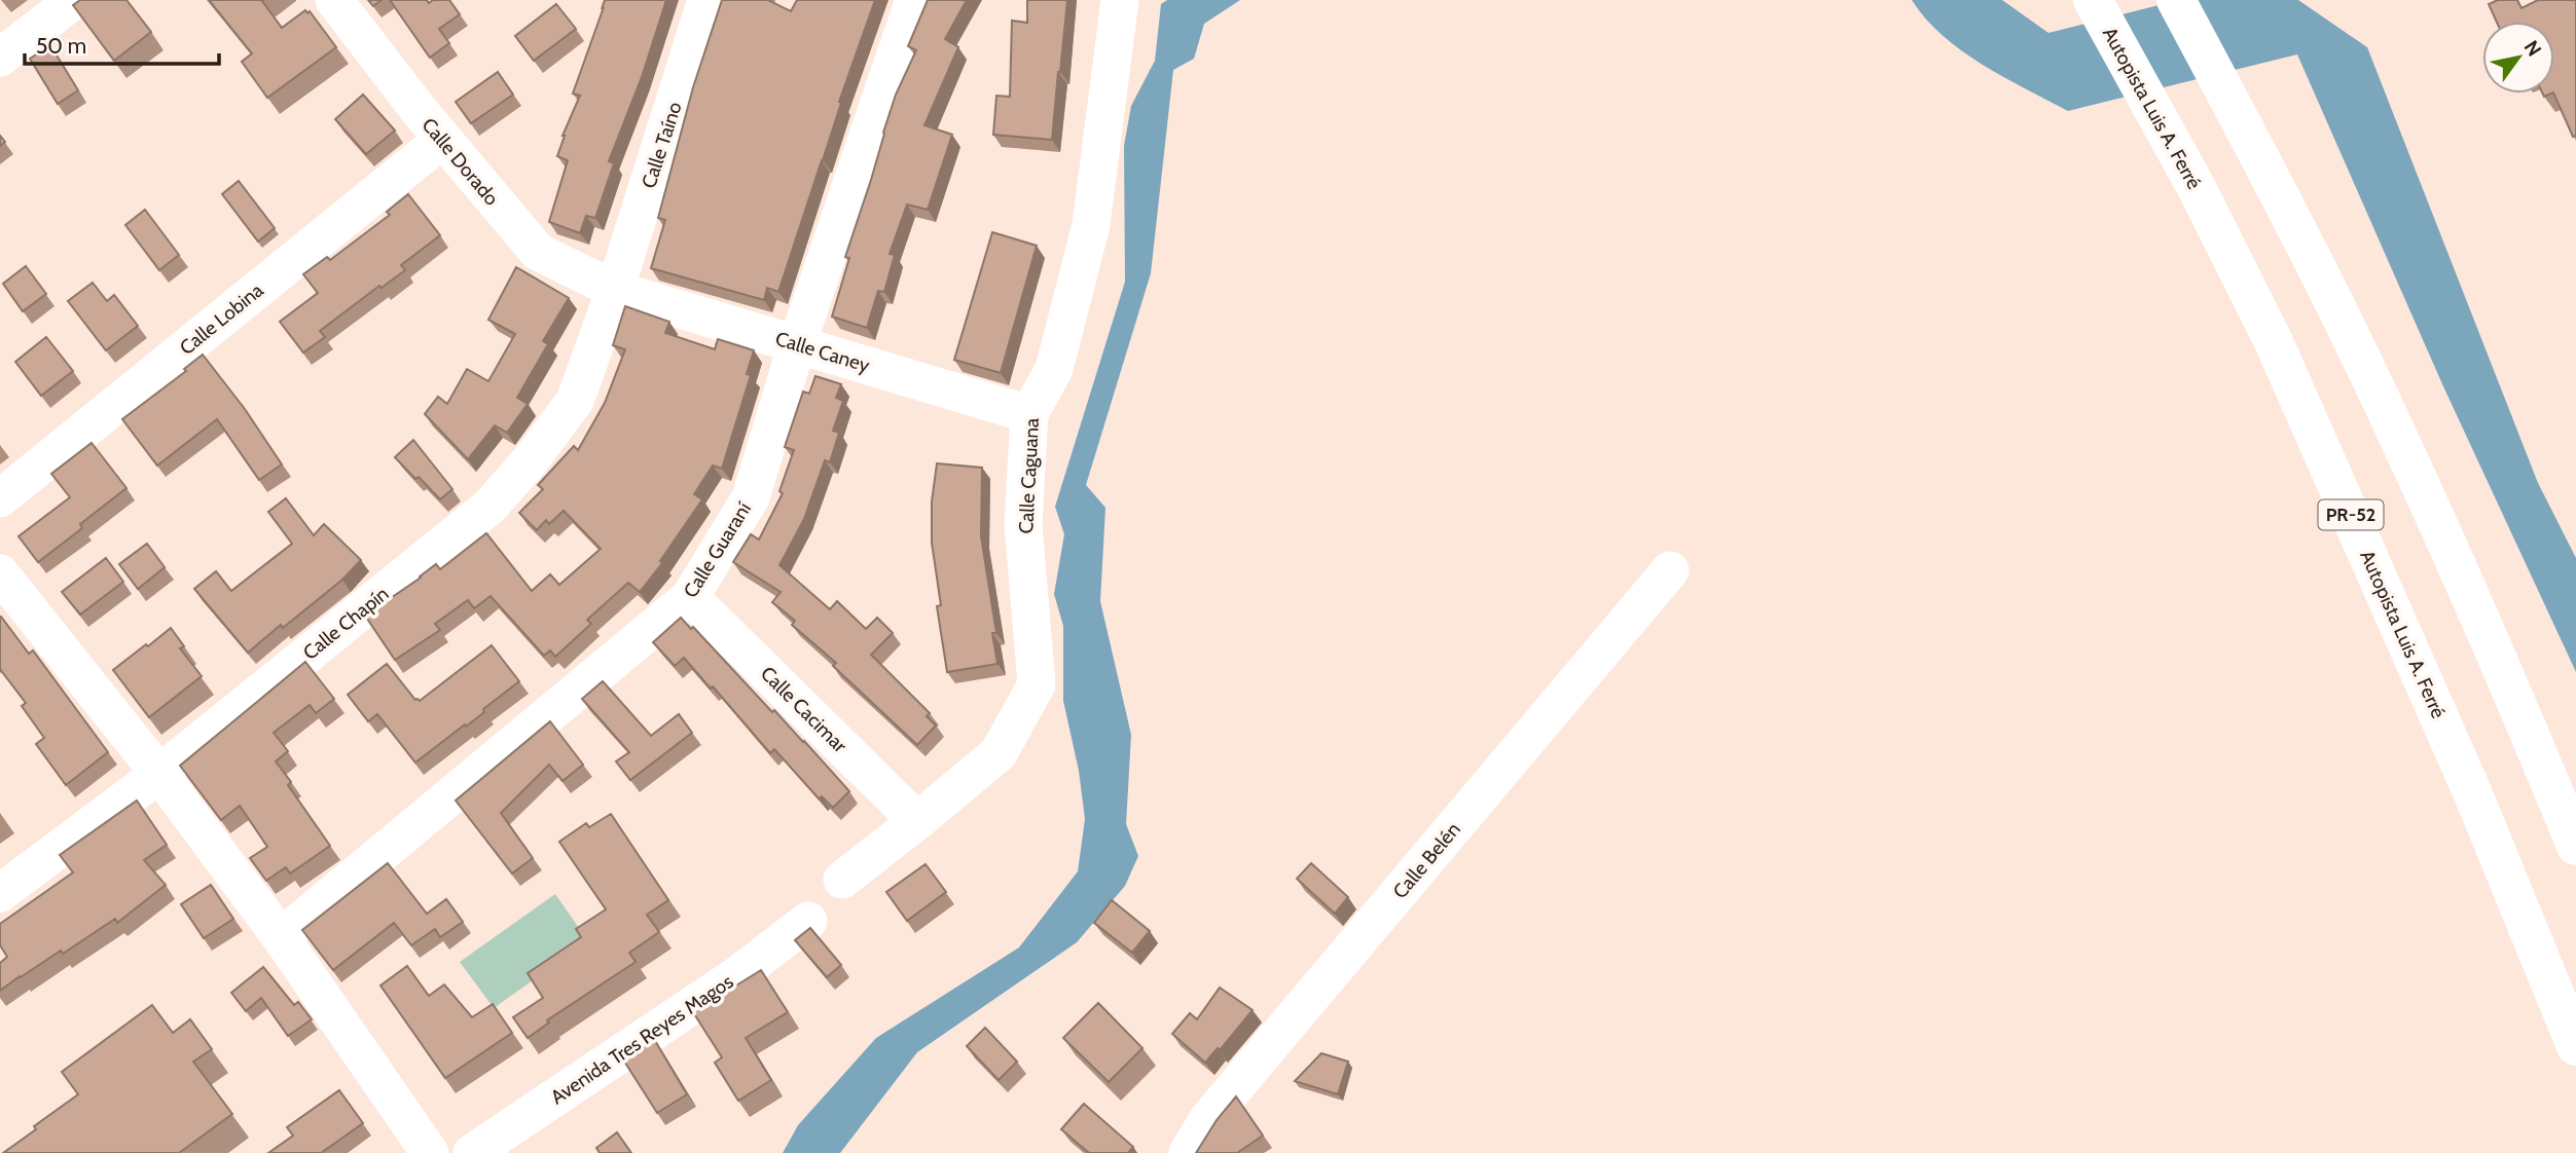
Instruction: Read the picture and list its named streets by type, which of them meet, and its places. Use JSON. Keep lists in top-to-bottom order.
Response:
{
  "streets": {
    "highway": ["Autopista Luis A. Ferré", "PR-52"],
    "street": [
      "Calle Taíno",
      "Calle Dorado",
      "Calle Lobina",
      "Calle Caney",
      "Calle Caguana",
      "Calle Guaraní",
      "Calle Chapín",
      "Calle Cacimar",
      "Calle Belén",
      "Avenida Tres Reyes Magos"
    ]
  },
  "crossings": [
    ["Calle Taíno", "Calle Dorado"],
    ["Calle Taíno", "Calle Caney"],
    ["Calle Taíno", "Calle Chapín"],
    ["Calle Dorado", "Calle Lobina"],
    ["Calle Dorado", "Calle Caney"],
    ["Calle Dorado", "Calle Chapín"],
    ["Calle Caney", "Calle Caguana"],
    ["Calle Caney", "Calle Guaraní"],
    ["Calle Caney", "Calle Chapín"],
    ["Calle Caguana", "Calle Cacimar"],
    ["Calle Guaraní", "Calle Cacimar"]
  ],
  "scale_bar": "50 m",
  "north": "top right"
}
